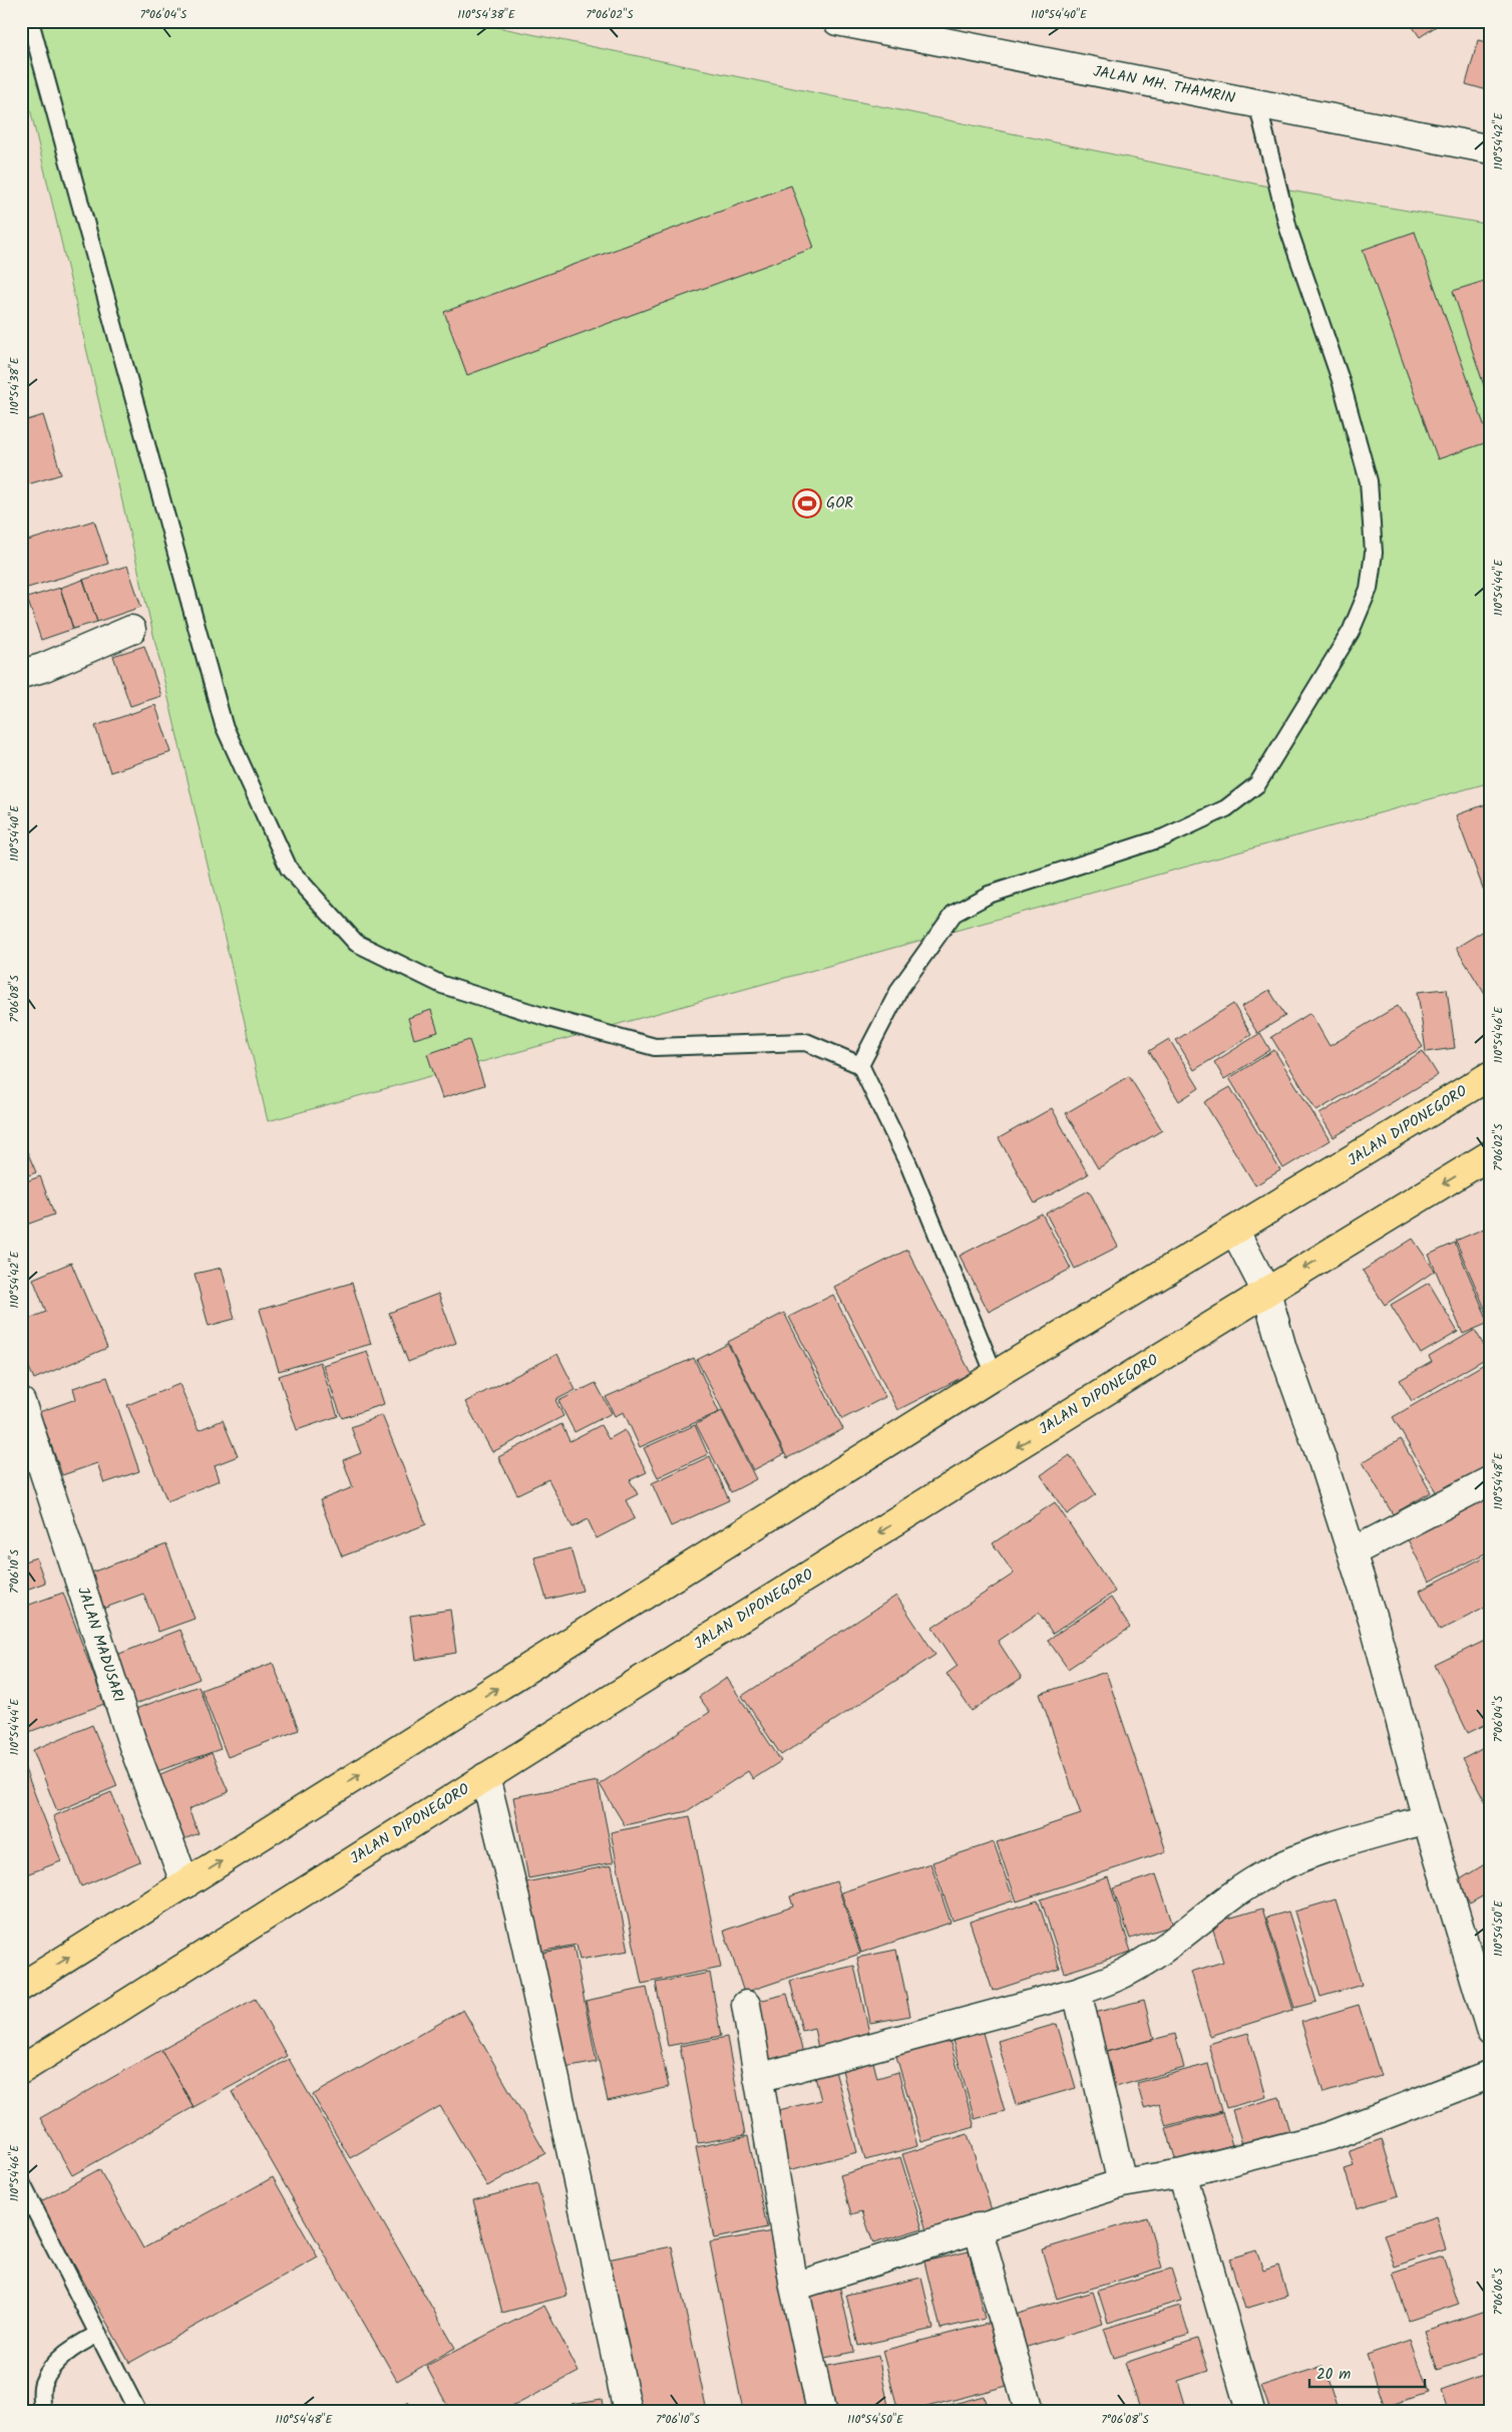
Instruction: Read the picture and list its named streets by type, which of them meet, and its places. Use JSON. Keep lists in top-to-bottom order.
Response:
{
  "streets": {
    "main road": ["JALAN DIPONEGORO"],
    "street": ["JALAN MH. THAMRIN", "JALAN MADUSARI"]
  },
  "crossings": [
    ["JALAN DIPONEGORO", "JALAN MADUSARI"]
  ],
  "places": {
    "sports": ["GOR"]
  },
  "scale_bar": "20 m",
  "coordinates": [
    "7°06'04\"S",
    "110°54'38\"E",
    "7°06'02\"S",
    "110°54'40\"E",
    "110°54'42\"E",
    "110°54'44\"E",
    "7°06'08\"S",
    "110°54'46\"E",
    "110°54'48\"E",
    "7°06'10\"S",
    "110°54'50\"E",
    "7°06'06\"S"
  ]
}
